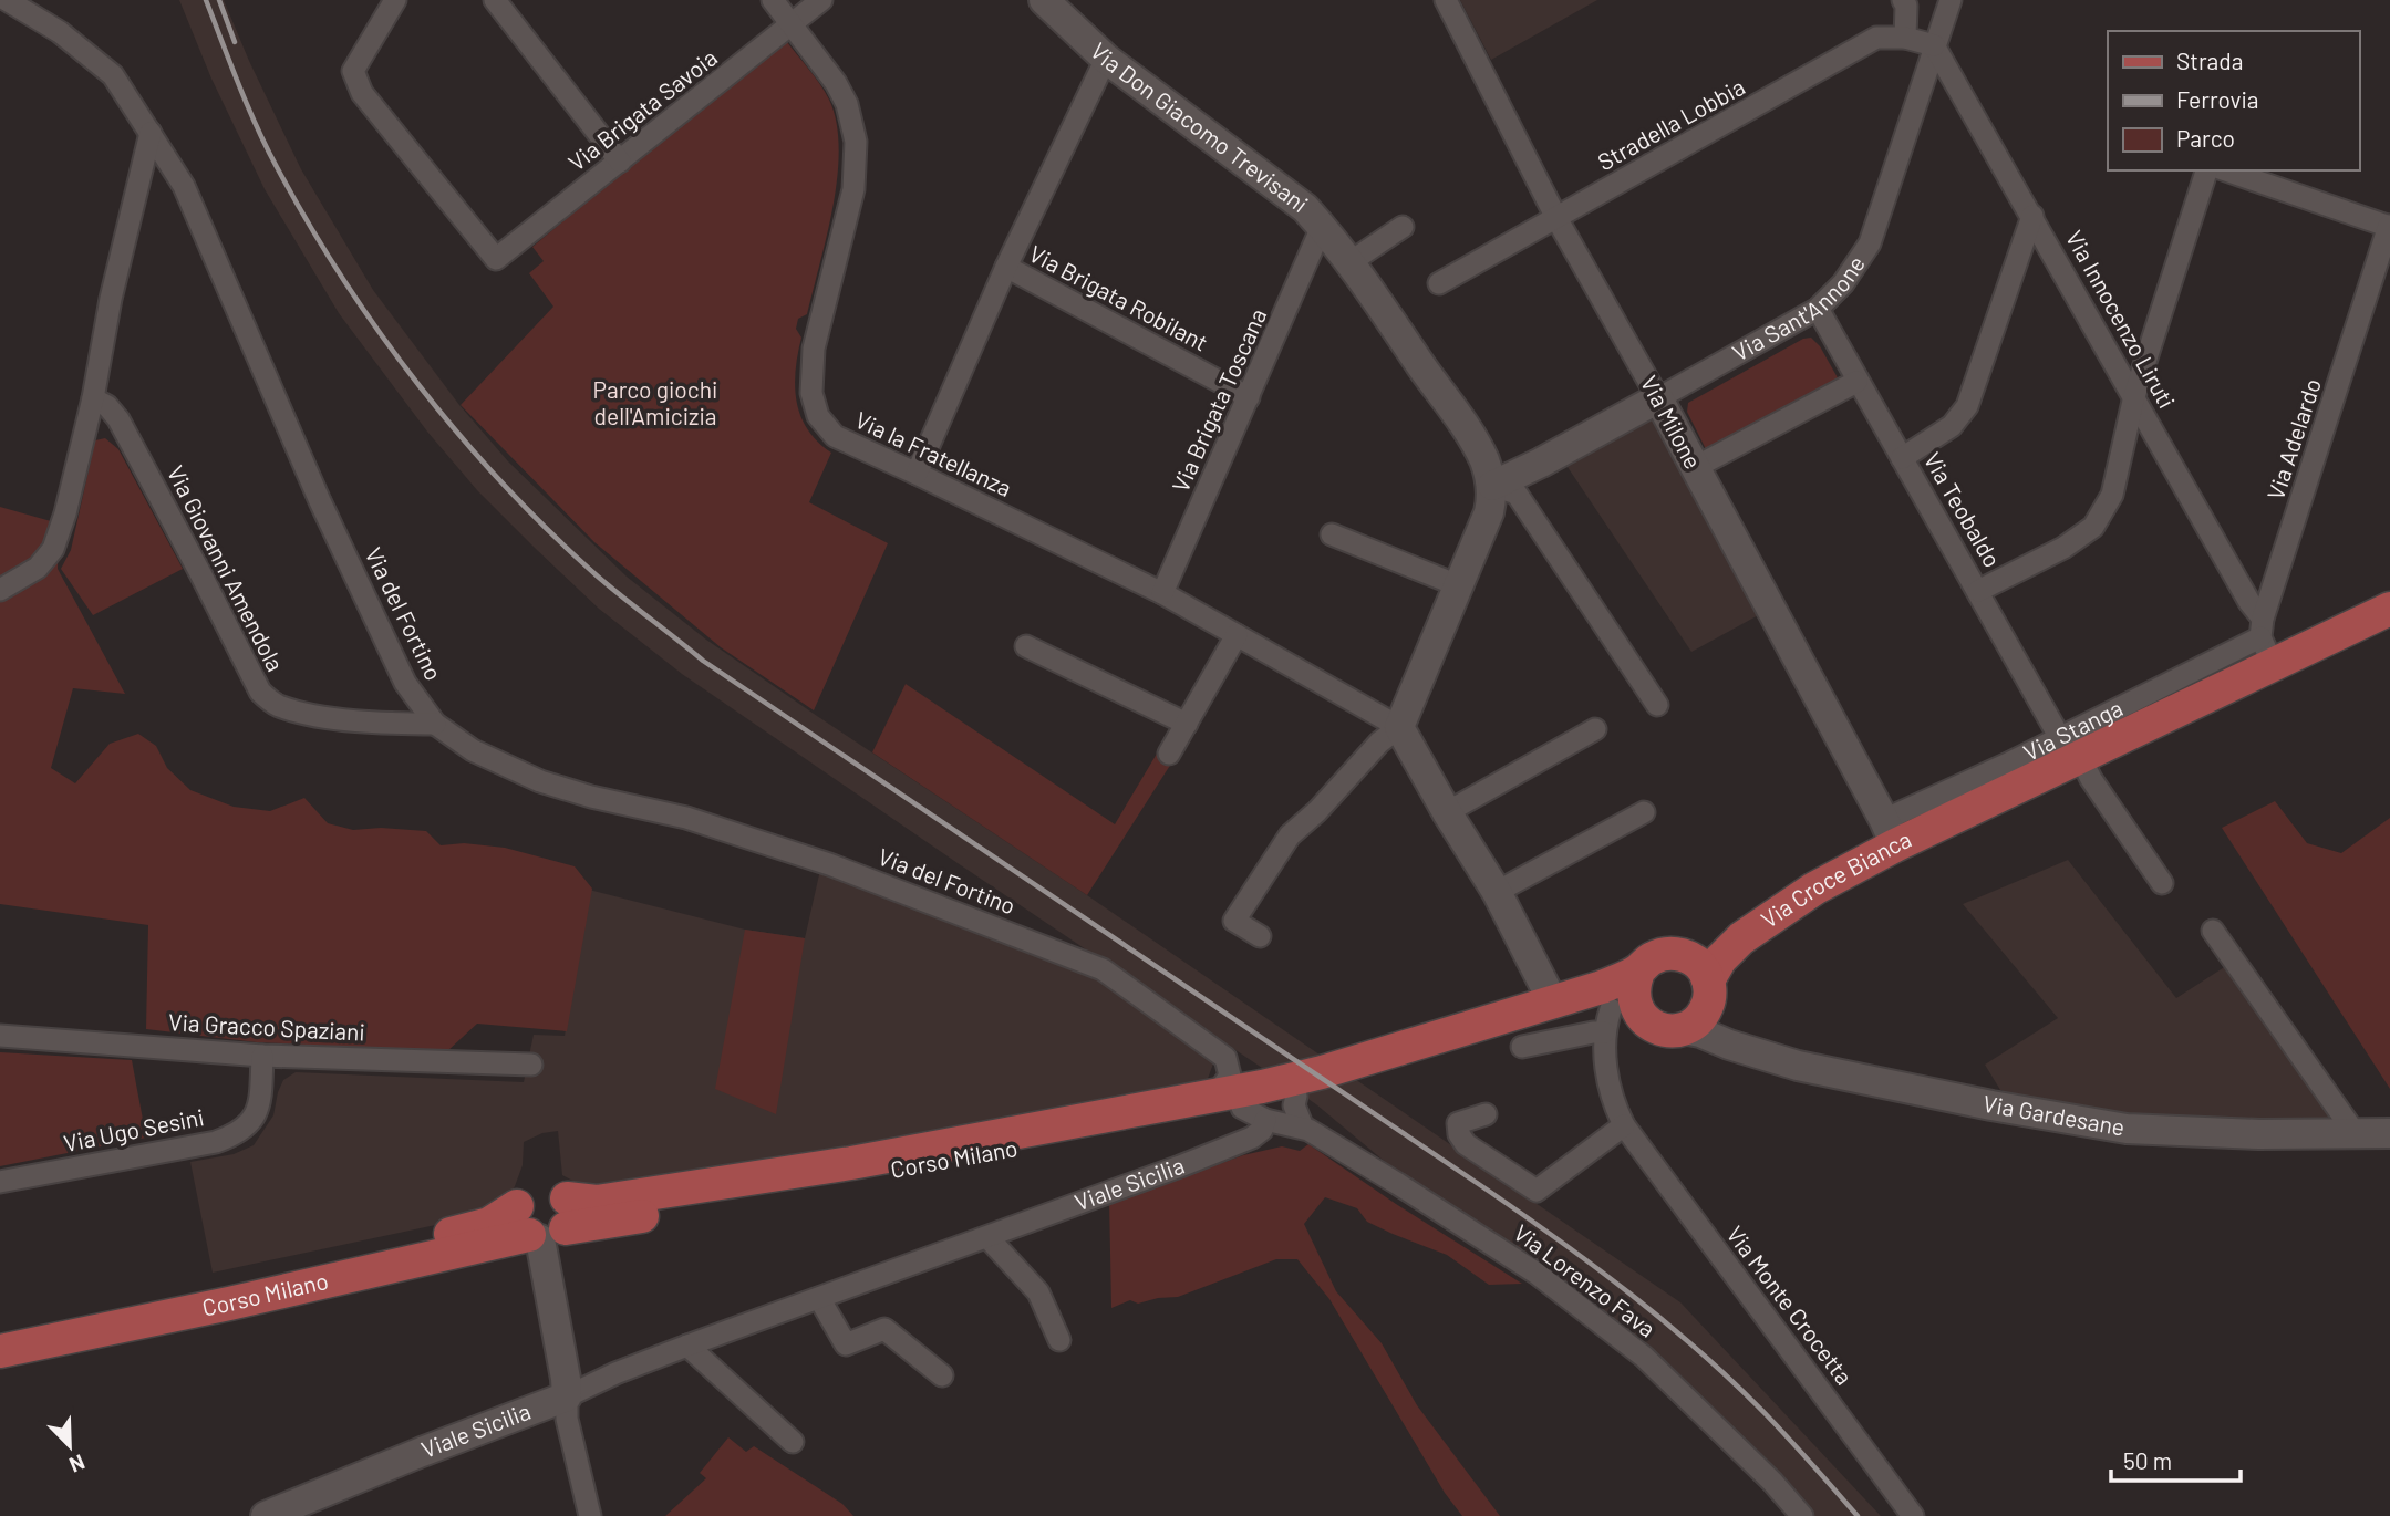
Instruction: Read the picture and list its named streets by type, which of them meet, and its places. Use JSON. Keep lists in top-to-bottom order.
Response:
{
  "streets": {
    "main road": ["Via Stanga", "Via Croce Bianca", "Corso Milano"],
    "street": [
      "Via Brigata Savoia",
      "Stradella Lobbia",
      "Via Don Giacomo Trevisani",
      "Via Brigata Robilant",
      "Via Sant'Annone",
      "Via Innocenzo Liruti",
      "Via Brigata Toscana",
      "Via Milone",
      "Via Adelardo",
      "Via la Fratellanza",
      "Via Teobaldo",
      "Via Giovanni Amendola",
      "Via del Fortino",
      "Via Gracco Spaziani",
      "Via Gardesane",
      "Via Ugo Sesini",
      "Viale Sicilia",
      "Via Lorenzo Fava",
      "Via Monte Crocetta"
    ]
  },
  "crossings": [
    ["Via Brigata Savoia", "Via la Fratellanza"],
    ["Stradella Lobbia", "Via Sant'Annone"],
    ["Stradella Lobbia", "Via Innocenzo Liruti"],
    ["Stradella Lobbia", "Via Milone"],
    ["Via Don Giacomo Trevisani", "Via Brigata Robilant"],
    ["Via Don Giacomo Trevisani", "Via Sant'Annone"],
    ["Via Don Giacomo Trevisani", "Via Brigata Toscana"],
    ["Via Brigata Robilant", "Via Brigata Toscana"],
    ["Via Brigata Robilant", "Via la Fratellanza"],
    ["Via Sant'Annone", "Via Innocenzo Liruti"],
    ["Via Sant'Annone", "Via Milone"],
    ["Via Sant'Annone", "Via Teobaldo"],
    ["Via Innocenzo Liruti", "Via Adelardo"],
    ["Via Innocenzo Liruti", "Via Stanga"],
    ["Via Brigata Toscana", "Via la Fratellanza"],
    ["Via Milone", "Via Stanga"],
    ["Via Milone", "Via Croce Bianca"],
    ["Via Adelardo", "Via Stanga"],
    ["Via Teobaldo", "Via Stanga"],
    ["Via Giovanni Amendola", "Via del Fortino"],
    ["Via del Fortino", "Corso Milano"],
    ["Via del Fortino", "Viale Sicilia"],
    ["Via del Fortino", "Via Lorenzo Fava"],
    ["Via Stanga", "Via Croce Bianca"],
    ["Via Croce Bianca", "Via Gardesane"],
    ["Via Croce Bianca", "Corso Milano"],
    ["Via Gracco Spaziani", "Via Ugo Sesini"],
    ["Corso Milano", "Viale Sicilia"],
    ["Corso Milano", "Via Lorenzo Fava"],
    ["Viale Sicilia", "Via Lorenzo Fava"]
  ],
  "parks": ["Parco giochi dell'Amicizia"],
  "legend": ["Strada", "Ferrovia", "Parco"],
  "scale_bar": "50 m",
  "north": "bottom right"
}
